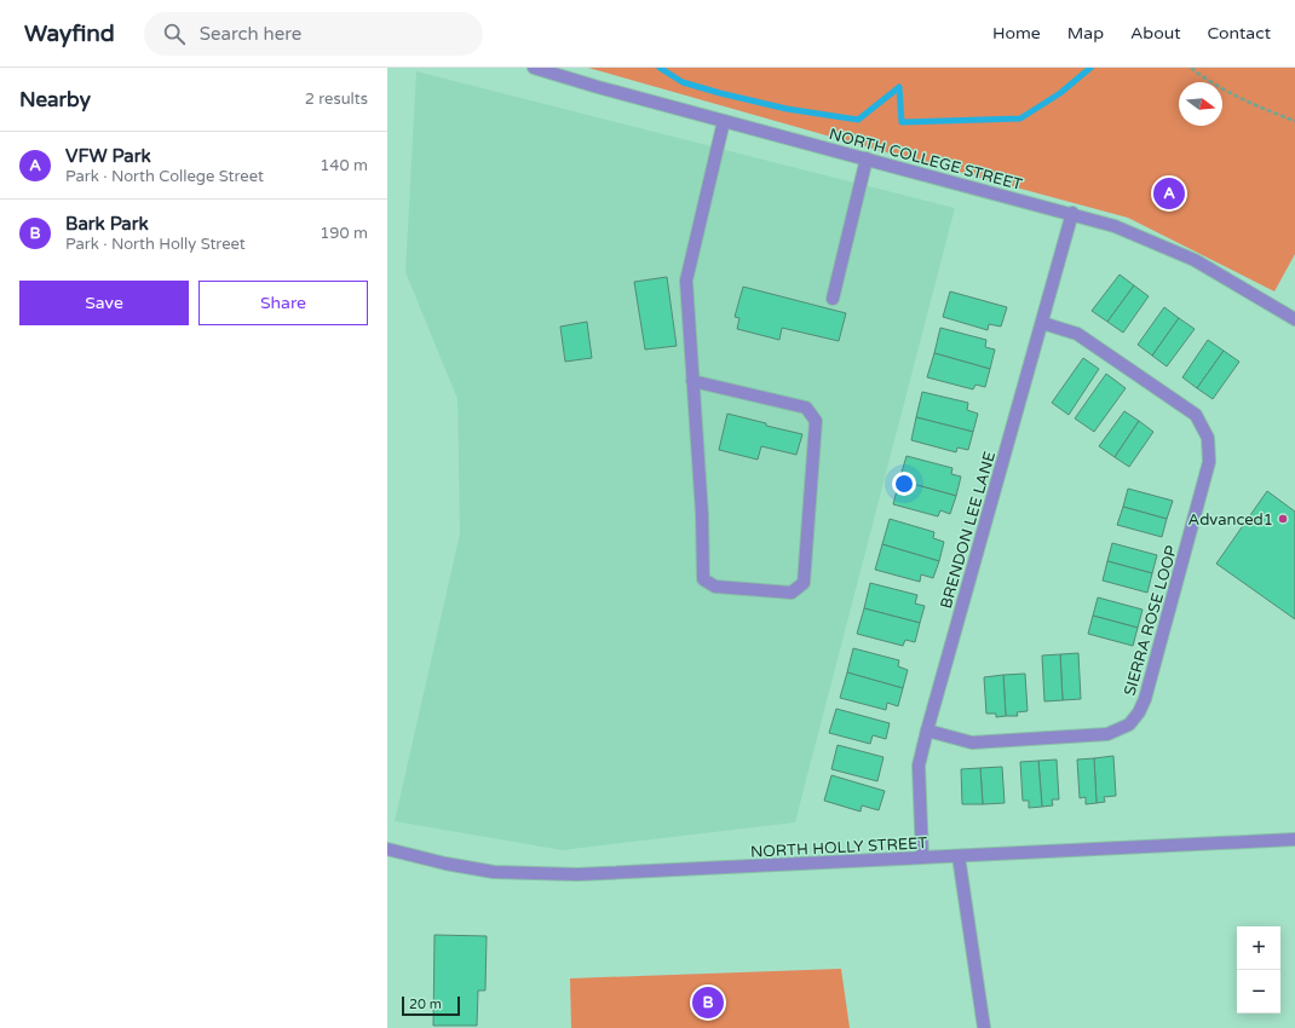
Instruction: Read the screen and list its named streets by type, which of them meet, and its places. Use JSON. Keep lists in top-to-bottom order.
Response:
{
  "streets": {
    "street": [
      "NORTH COLLEGE STREET",
      "BRENDON LEE LANE",
      "SIERRA ROSE LOOP",
      "NORTH HOLLY STREET"
    ]
  },
  "crossings": [
    ["NORTH COLLEGE STREET", "BRENDON LEE LANE"],
    ["BRENDON LEE LANE", "SIERRA ROSE LOOP"],
    ["BRENDON LEE LANE", "NORTH HOLLY STREET"]
  ],
  "places": ["Advanced1"],
  "scale_bar": "20 m",
  "north": "right",
  "page": {
    "header": "Wayfind",
    "search": "Search here",
    "nav": [
      "Home",
      "Map",
      "About",
      "Contact"
    ],
    "heading": ["Nearby", "2 results"],
    "list": [
      {
        "mark": "A",
        "name": "VFW Park",
        "note": "Park · North College Street",
        "value": "140 m"
      },
      {
        "mark": "B",
        "name": "Bark Park",
        "note": "Park · North Holly Street",
        "value": "190 m"
      }
    ],
    "pins": ["A", "B"],
    "buttons": ["Save", "Share"],
    "map_buttons": ["+", "−"],
    "scale": "20 m"
  }
}
